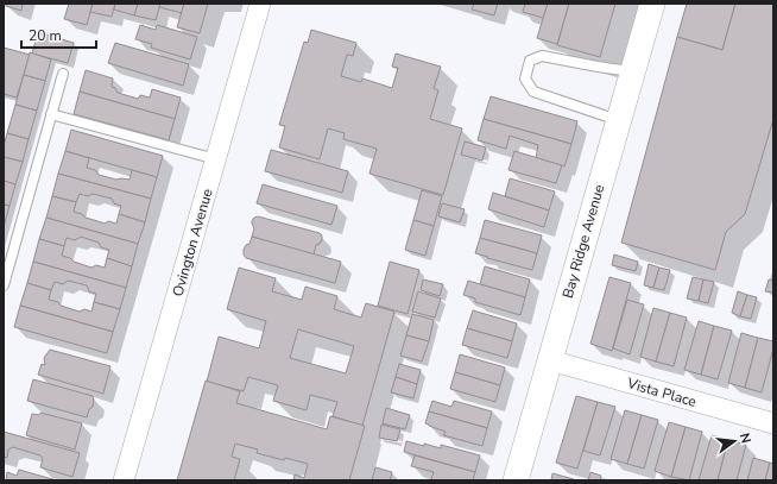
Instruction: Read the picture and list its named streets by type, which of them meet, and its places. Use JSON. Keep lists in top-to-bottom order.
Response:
{
  "streets": {
    "street": ["Bay Ridge Avenue", "Ovington Avenue", "Vista Place"]
  },
  "crossings": [
    ["Bay Ridge Avenue", "Vista Place"]
  ],
  "scale_bar": "20 m",
  "north": "right"
}
